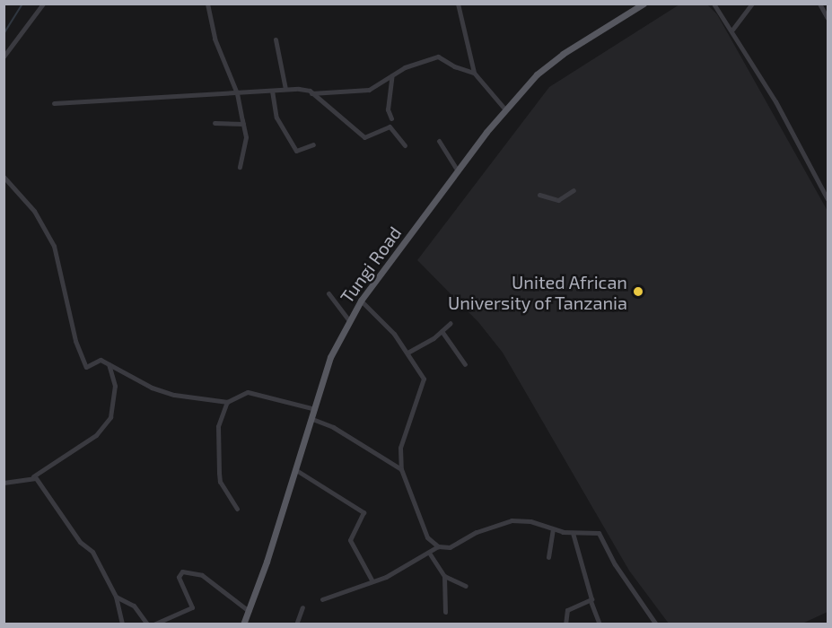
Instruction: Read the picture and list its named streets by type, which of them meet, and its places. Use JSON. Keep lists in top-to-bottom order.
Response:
{
  "streets": {
    "main road": ["Tungi Road"]
  },
  "places": ["United African University of Tanzania"]
}
